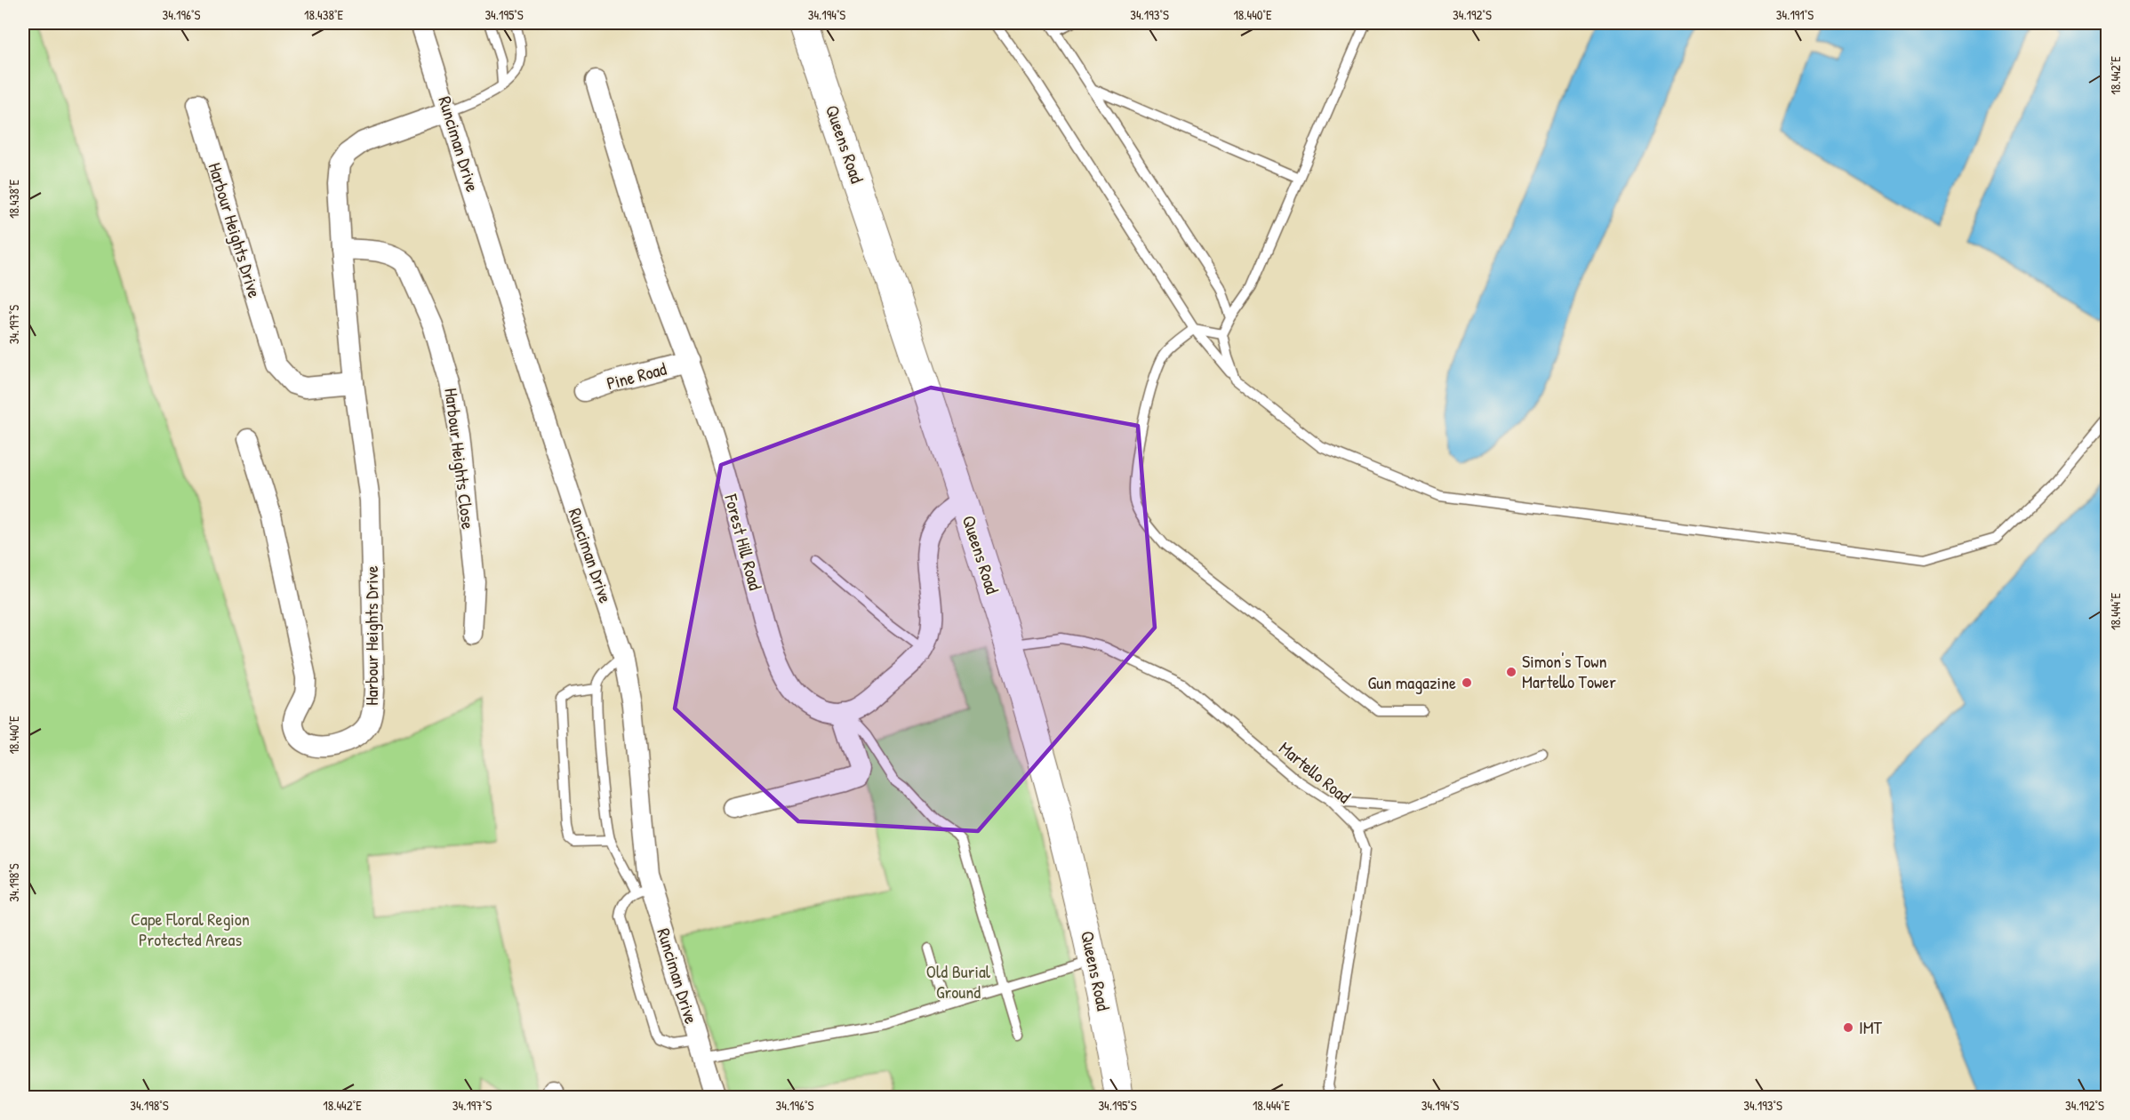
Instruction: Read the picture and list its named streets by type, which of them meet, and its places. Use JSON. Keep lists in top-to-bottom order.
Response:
{
  "streets": {
    "main road": ["Queens Road"],
    "street": [
      "Runciman Drive",
      "Harbour Heights Drive",
      "Pine Road",
      "Harbour Heights Close",
      "Forest Hill Road"
    ],
    "lane": ["Martello Road"]
  },
  "crossings": [
    ["Runciman Drive", "Harbour Heights Drive"],
    ["Queens Road", "Martello Road"],
    ["Harbour Heights Drive", "Harbour Heights Close"],
    ["Pine Road", "Forest Hill Road"]
  ],
  "parks": ["Cape Floral Region Protected Areas", "Old Burial Ground"],
  "places": ["Simon's Town Martello Tower", "Gun magazine", "IMT"],
  "coordinates": [
    "34.196°S",
    "18.438°E",
    "34.195°S",
    "34.194°S",
    "34.193°S",
    "18.440°E",
    "34.192°S",
    "34.191°S",
    "18.442°E",
    "34.197°S",
    "18.444°E",
    "34.198°S"
  ]
}
